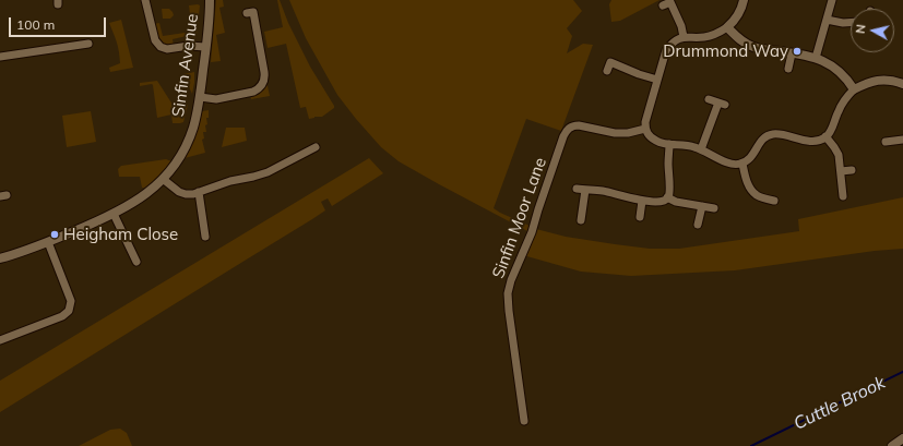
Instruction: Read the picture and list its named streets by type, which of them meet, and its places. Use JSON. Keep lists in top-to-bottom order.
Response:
{
  "streets": {
    "street": ["Sinfin Avenue", "Sinfin Moor Lane"]
  },
  "water": ["Cuttle Brook"],
  "places": ["Drummond Way", "Heigham Close"],
  "scale_bar": "100 m",
  "north": "left"
}
